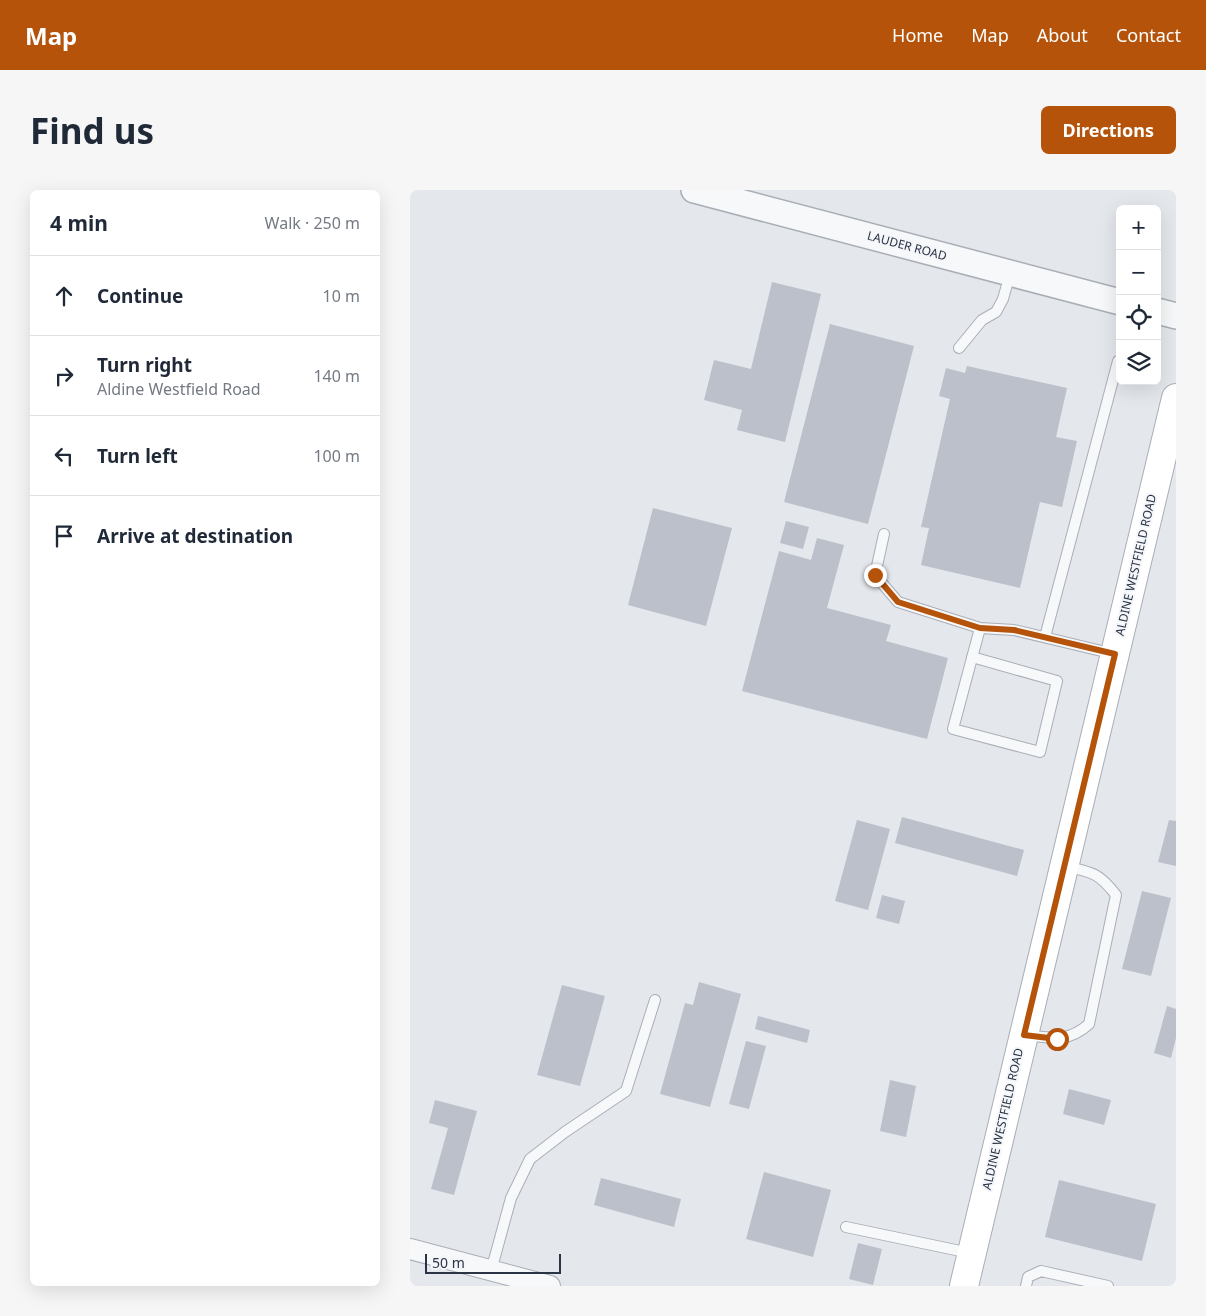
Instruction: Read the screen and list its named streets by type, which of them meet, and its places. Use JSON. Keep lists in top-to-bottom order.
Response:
{
  "streets": {
    "main road": ["ALDINE WESTFIELD ROAD"],
    "street": ["LAUDER ROAD"]
  },
  "scale_bar": "50 m",
  "page": {
    "header": "Map",
    "nav": [
      "Home",
      "Map",
      "About",
      "Contact"
    ],
    "buttons": "Directions",
    "title": "Find us",
    "heading": ["4 min", "Walk · 250 m"],
    "map_buttons": ["+", "−"],
    "list": [
      ["Continue", "10 m"],
      ["Turn right", "Aldine Westfield Road", "140 m"],
      ["Turn left", "100 m"],
      "Arrive at destination"
    ],
    "scale": "50 m"
  }
}
